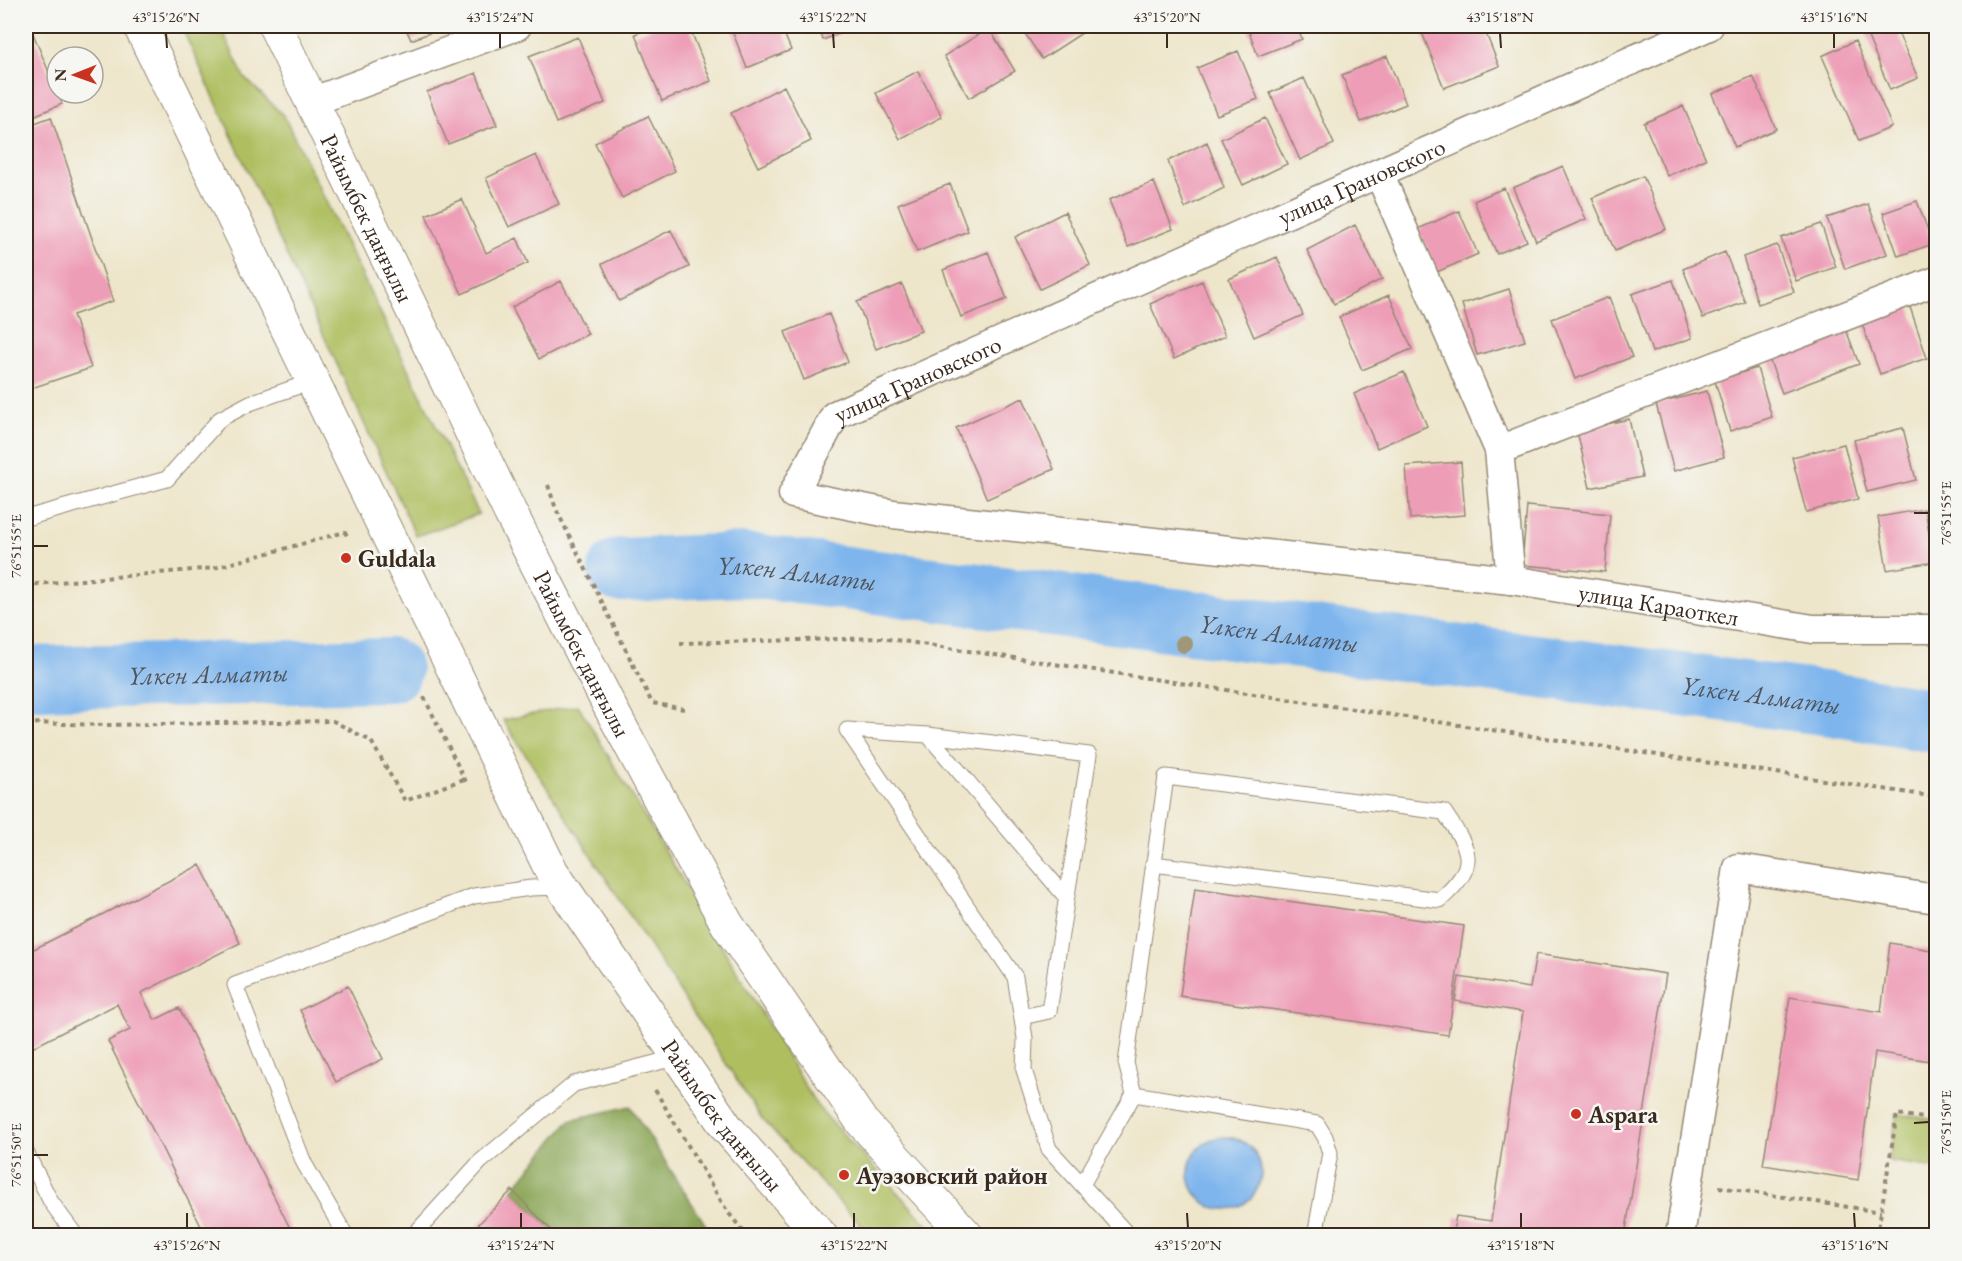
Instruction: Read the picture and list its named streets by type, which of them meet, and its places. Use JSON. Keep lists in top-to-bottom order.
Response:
{
  "streets": {
    "main road": ["Райымбек даңғылы"],
    "street": ["улица Грановского", "улица Караоткел"]
  },
  "crossings": [
    ["улица Грановского", "улица Караоткел"]
  ],
  "water": ["Үлкен Алматы"],
  "places": ["Guldala", "Aspara", "Ауэзовский район"],
  "north": "left",
  "coordinates": [
    "43°15'26\"N",
    "43°15'24\"N",
    "43°15'22\"N",
    "43°15'20\"N",
    "43°15'18\"N",
    "43°15'16\"N",
    "76°51'55\"E",
    "76°51'50\"E"
  ]
}
